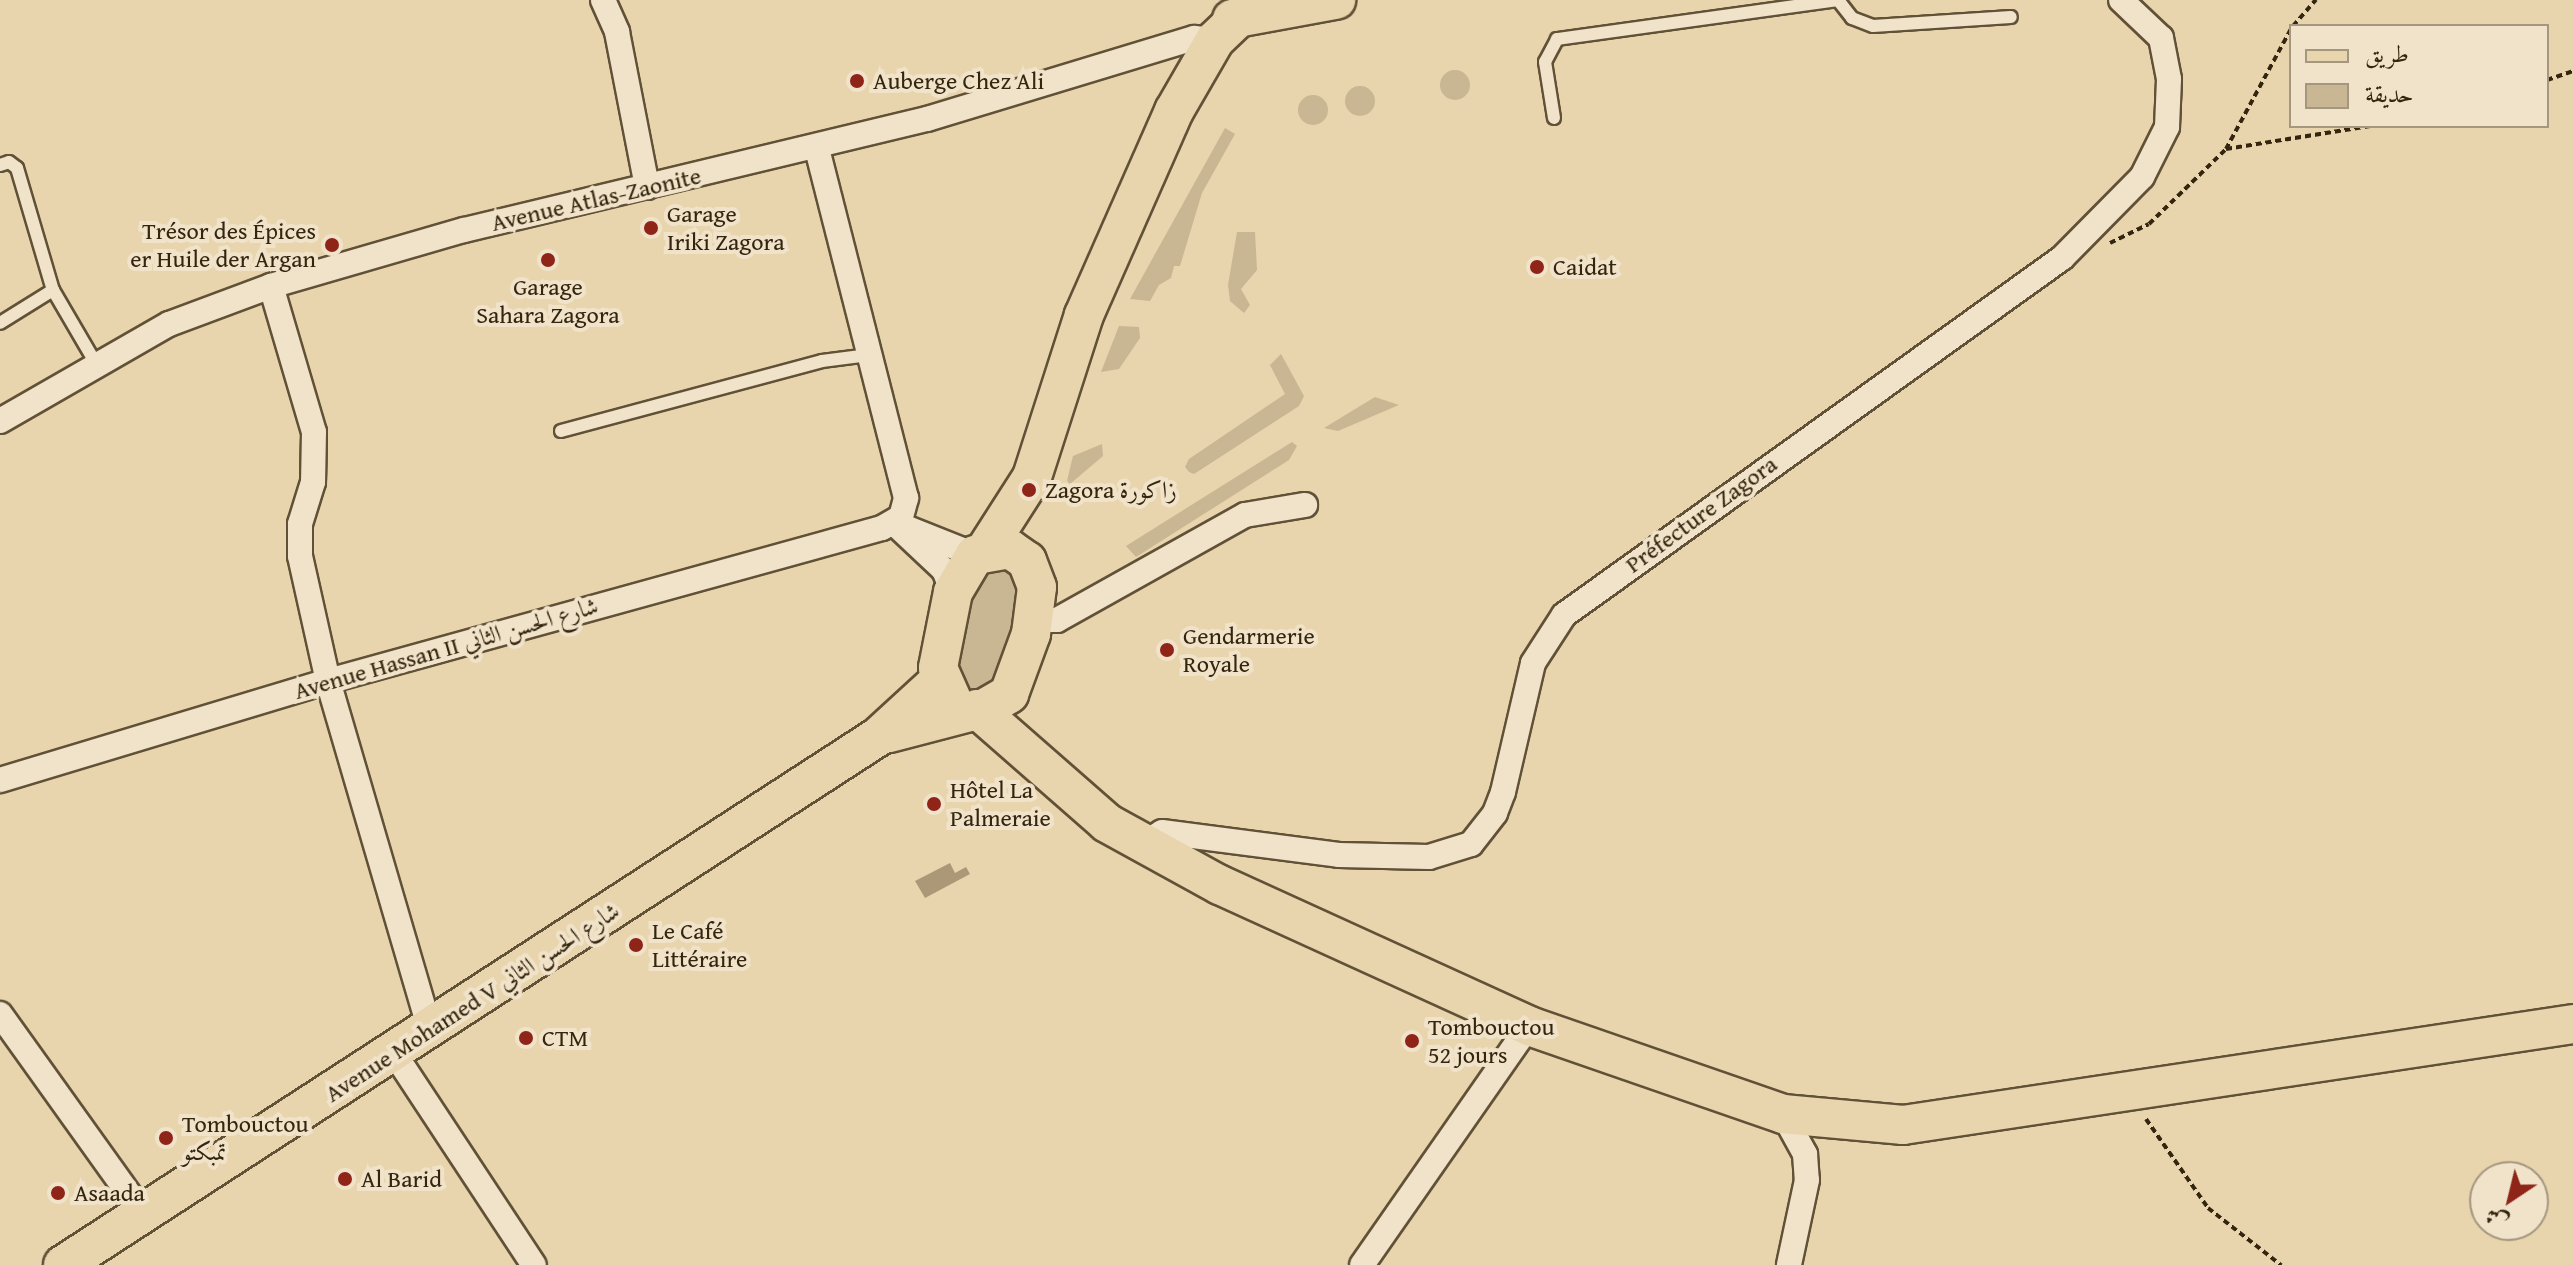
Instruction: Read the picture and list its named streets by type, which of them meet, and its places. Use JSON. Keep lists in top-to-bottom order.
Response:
{
  "streets": {
    "main road": ["Avenue Mohamed V شارع الحسن الثاني"],
    "street": ["Avenue Atlas-Zaonite", "Préfecture Zagora", "Avenue Hassan II شارع الحسن الثاني"]
  },
  "places": [
    "Auberge Chez Ali",
    "Garage Iriki Zagora",
    "Trésor des Épices er Huile der Argan",
    "Garage Sahara Zagora",
    "Caidat",
    "Zagora زاكورة",
    "Gendarmerie Royale",
    "Hôtel La Palmeraie",
    "Le Café Littéraire",
    "CTM",
    "Tombouctou 52 jours",
    "Tombouctou تمبكتو",
    "Al Barid",
    "Asaada"
  ],
  "legend": ["طريق", "حديقة"],
  "north": "bottom left"
}
